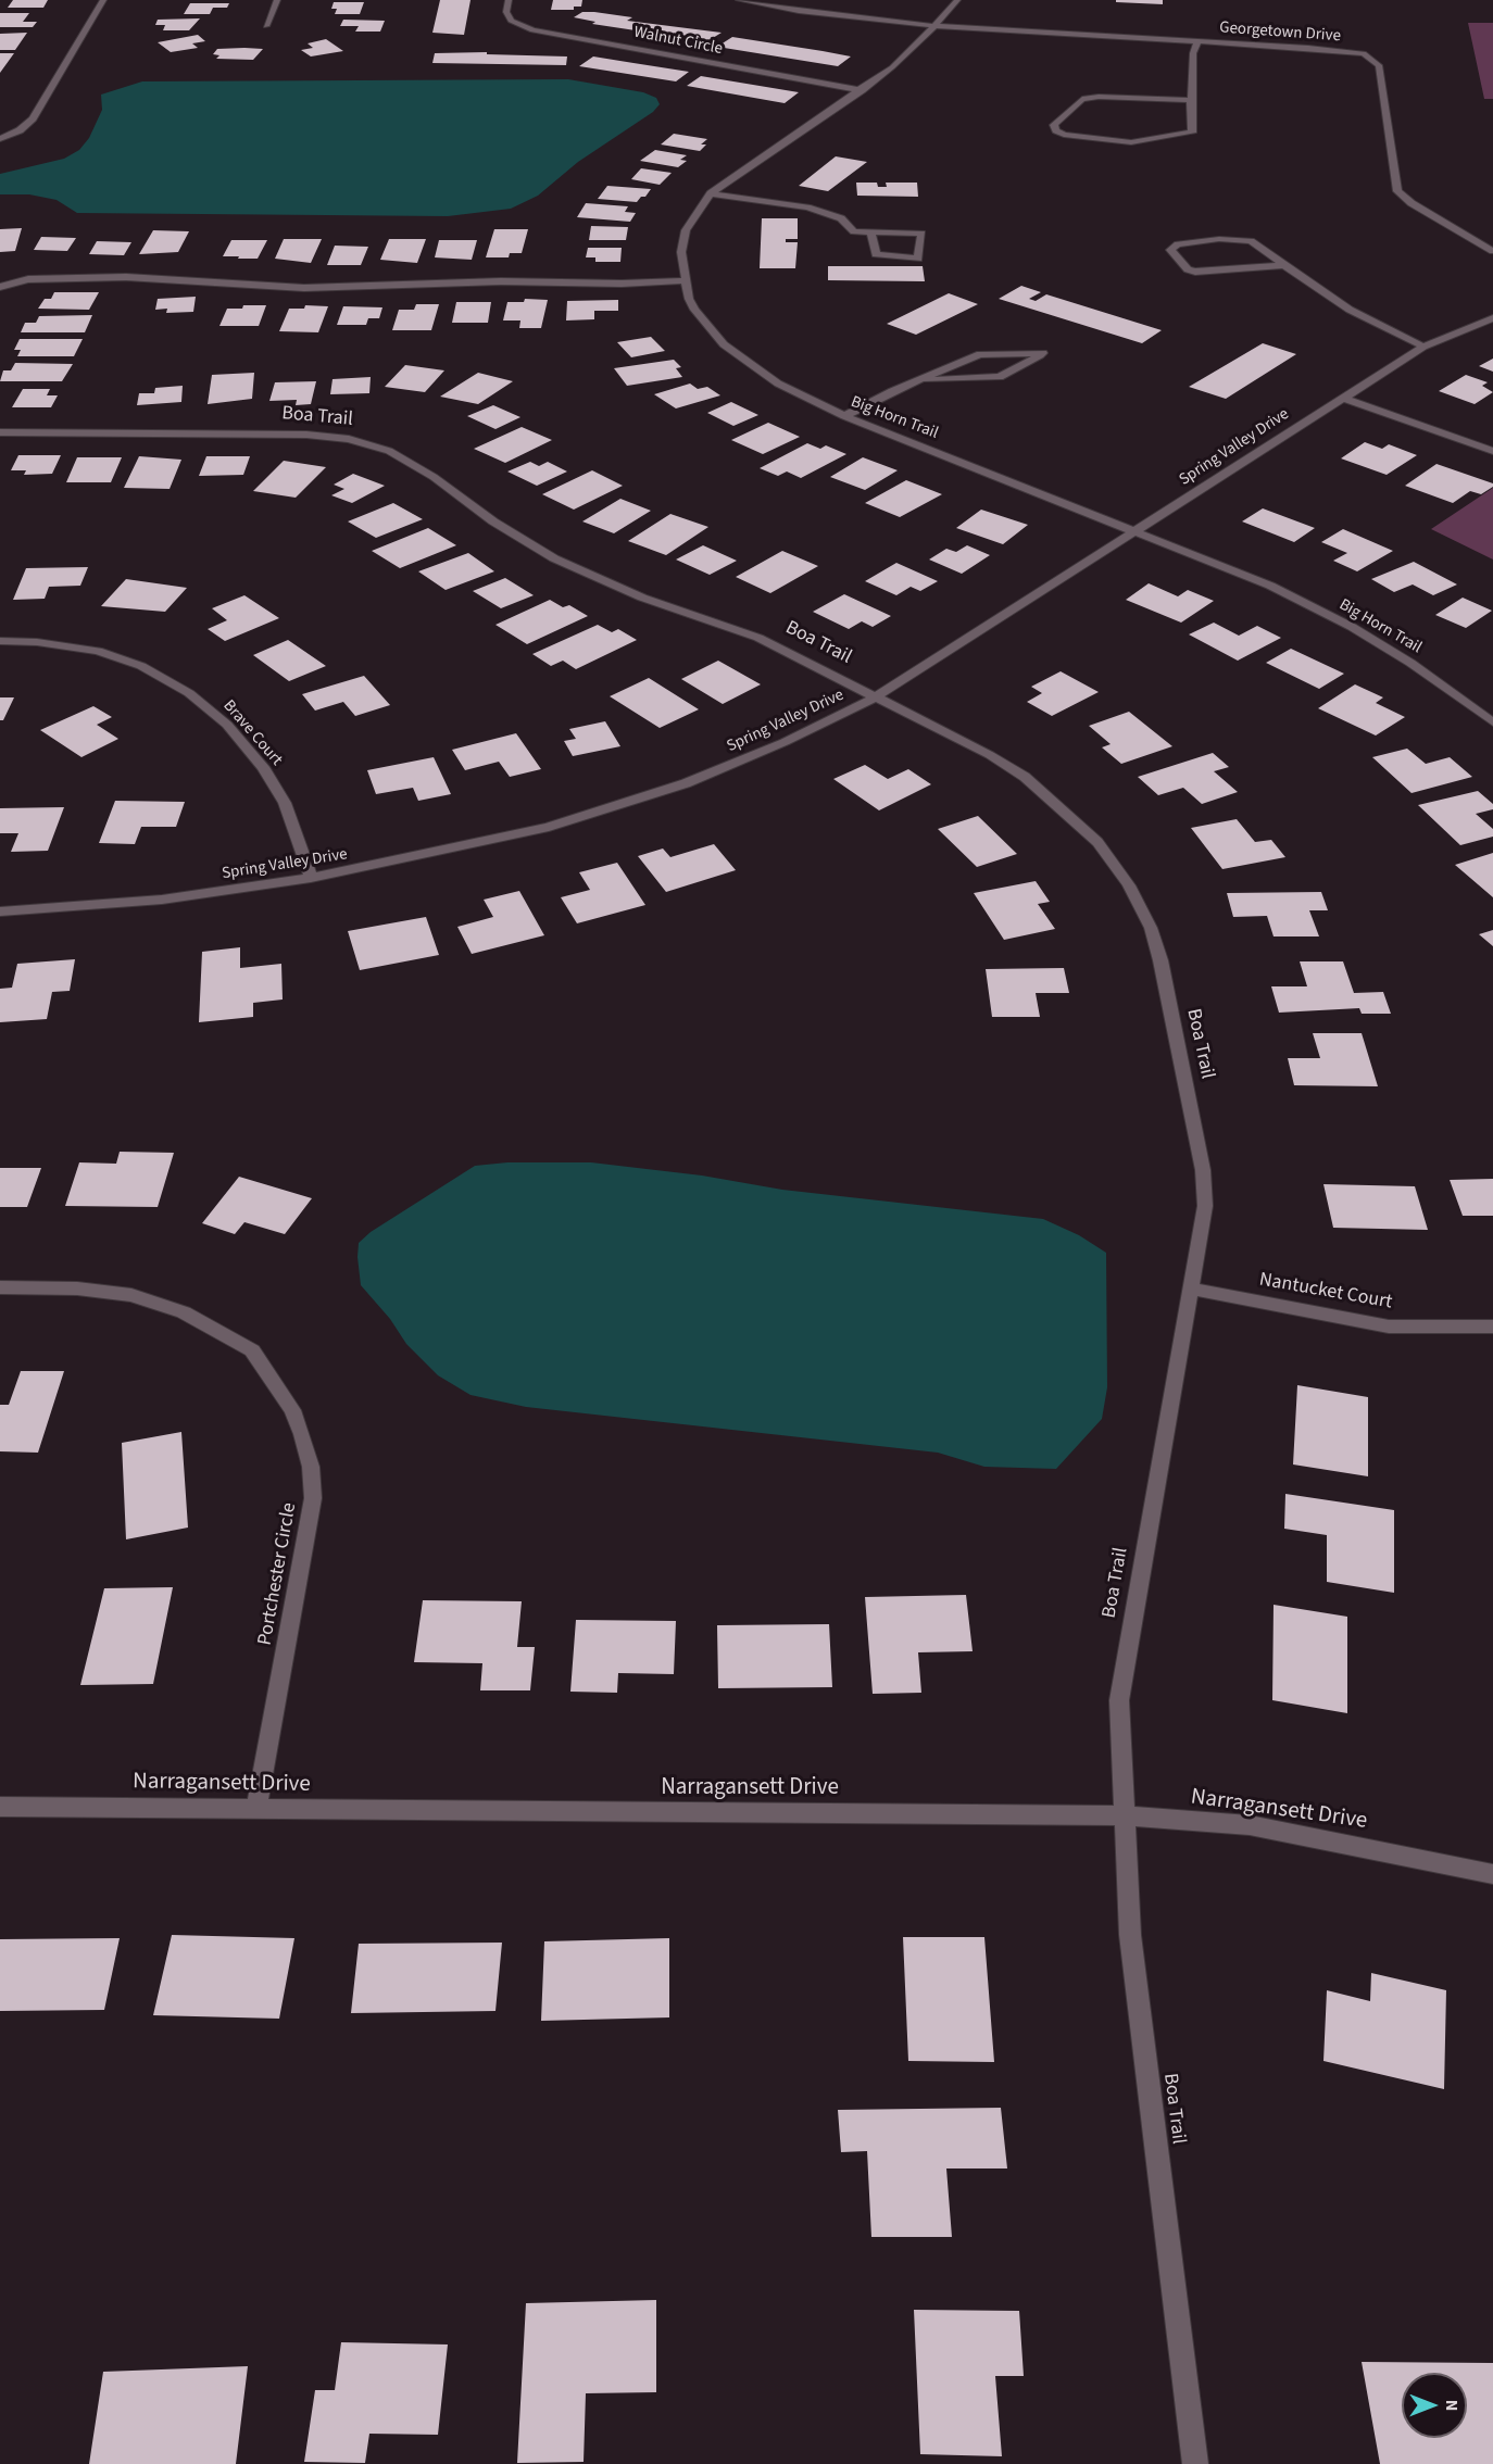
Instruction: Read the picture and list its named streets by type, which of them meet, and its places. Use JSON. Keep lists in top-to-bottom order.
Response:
{
  "streets": {
    "street": [
      "Georgetown Drive",
      "Walnut Circle",
      "Boa Trail",
      "Big Horn Trail",
      "Spring Valley Drive",
      "Brave Court",
      "Nantucket Court",
      "Portchester Circle",
      "Narragansett Drive"
    ]
  },
  "crossings": [
    ["Georgetown Drive", "Big Horn Trail"],
    ["Walnut Circle", "Big Horn Trail"],
    ["Boa Trail", "Spring Valley Drive"],
    ["Boa Trail", "Nantucket Court"],
    ["Boa Trail", "Narragansett Drive"],
    ["Big Horn Trail", "Spring Valley Drive"],
    ["Spring Valley Drive", "Brave Court"],
    ["Portchester Circle", "Narragansett Drive"]
  ],
  "north": "right"
}
